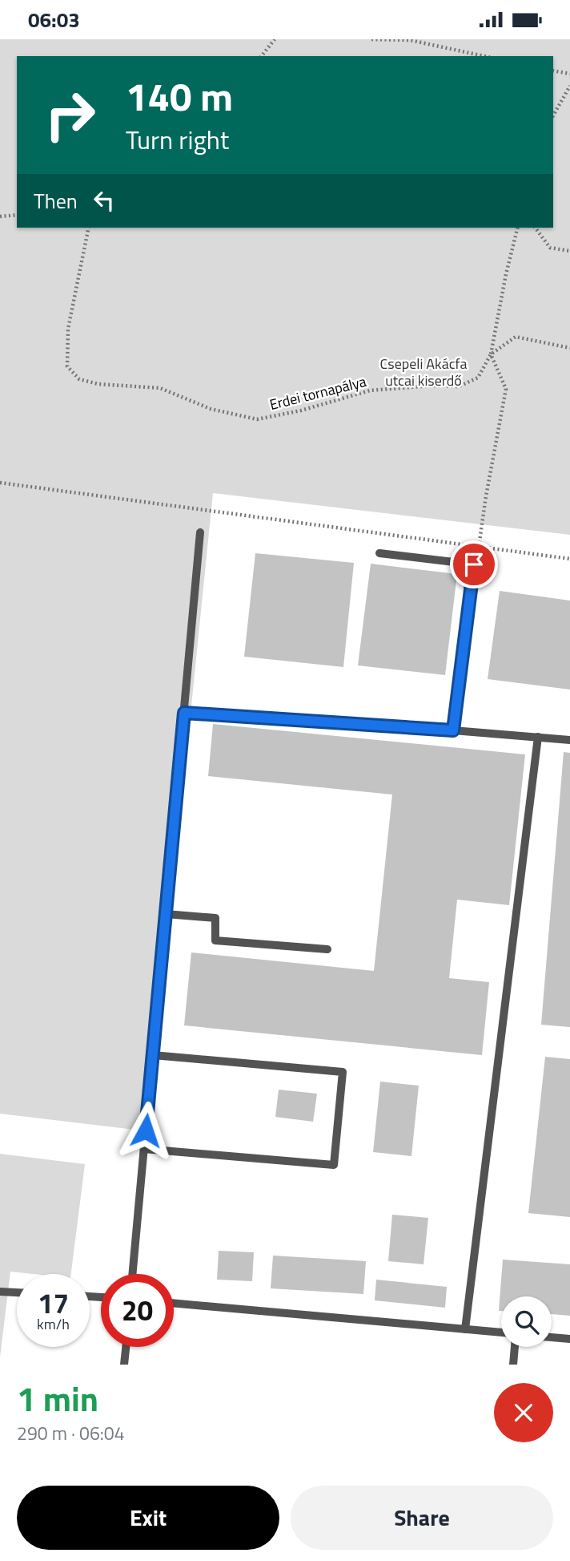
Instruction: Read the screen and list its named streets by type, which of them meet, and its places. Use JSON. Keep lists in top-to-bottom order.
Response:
{
  "streets": {
    "path": ["Erdei tornapálya"]
  },
  "parks": ["Csepeli Akácfa utcai kiserdő"],
  "page": {
    "status": "06:03",
    "turn": ["140 m", "Turn right"],
    "then": "Then",
    "speed": "17 km/h",
    "limit": "20",
    "heading": ["1 min", "290 m · 06:04"],
    "buttons": ["Exit", "Share"]
  }
}
